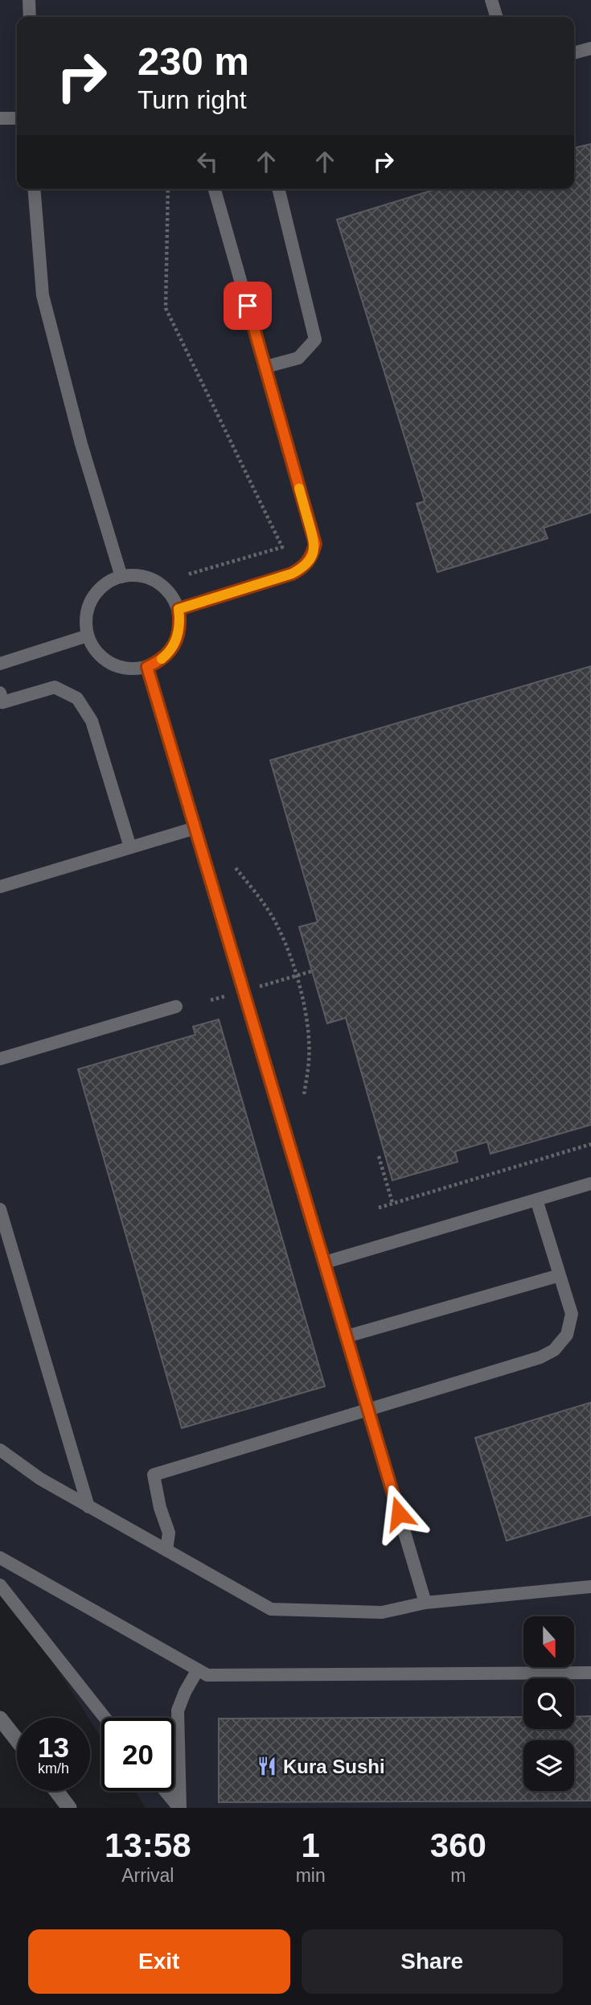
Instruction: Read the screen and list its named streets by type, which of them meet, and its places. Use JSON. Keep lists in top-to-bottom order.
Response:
{
  "places": {
    "restaurant": ["Kura Sushi"]
  },
  "north": "bottom",
  "page": {
    "turn": ["230 m", "Turn right"],
    "speed": "13 km/h",
    "limit": "20",
    "eta": [
      "13:58",
      "Arrival",
      "1",
      "min",
      "360",
      "m"
    ],
    "buttons": ["Exit", "Share"]
  }
}
